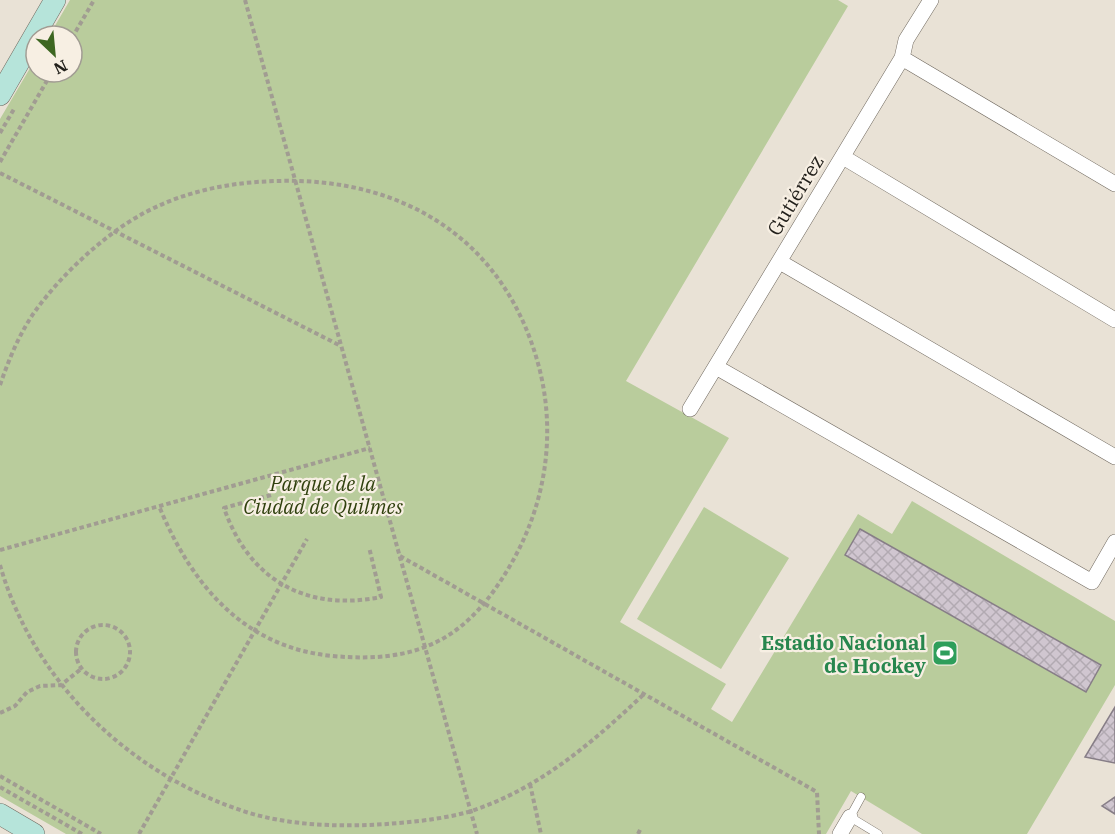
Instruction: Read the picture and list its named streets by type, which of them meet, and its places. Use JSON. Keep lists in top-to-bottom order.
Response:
{
  "streets": {
    "street": ["Gutiérrez"]
  },
  "parks": ["Parque de la Ciudad de Quilmes"],
  "places": {
    "sports": ["Estadio Nacional de Hockey"]
  },
  "north": "bottom right"
}
